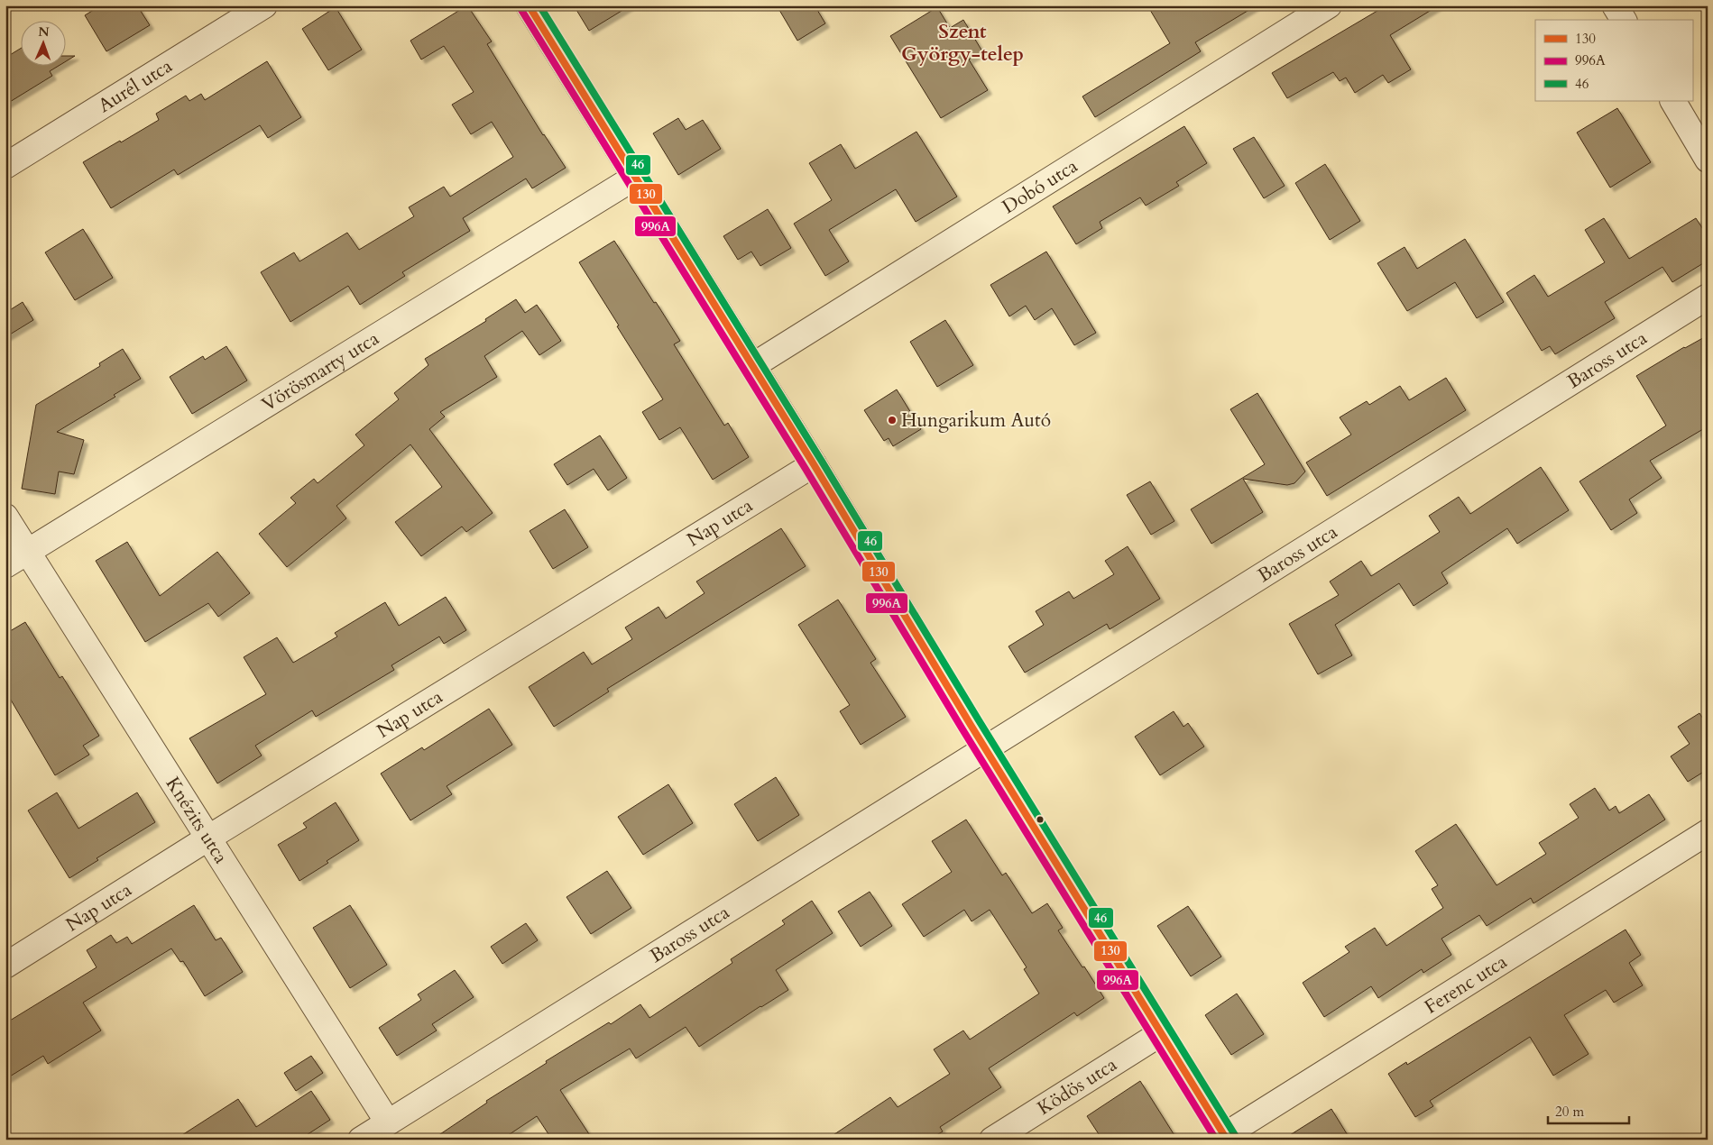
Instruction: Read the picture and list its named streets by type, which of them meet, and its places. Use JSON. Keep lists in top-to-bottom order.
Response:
{
  "streets": {
    "street": [
      "Aurél utca",
      "Dobó utca",
      "Baross utca",
      "Vörösmarty utca",
      "Nap utca",
      "Knézits utca",
      "Ferenc utca",
      "Ködös utca"
    ]
  },
  "crossings": [
    ["Baross utca", "Knézits utca"],
    ["Vörösmarty utca", "Knézits utca"],
    ["Nap utca", "Knézits utca"]
  ],
  "districts": ["Szent György-telep"],
  "places": ["Hungarikum Autó"],
  "lines": ["transit line 130", "transit line 46", "transit line 996A"],
  "legend": ["130", "996A", "46"],
  "scale_bar": "20 m",
  "north": "top"
}
